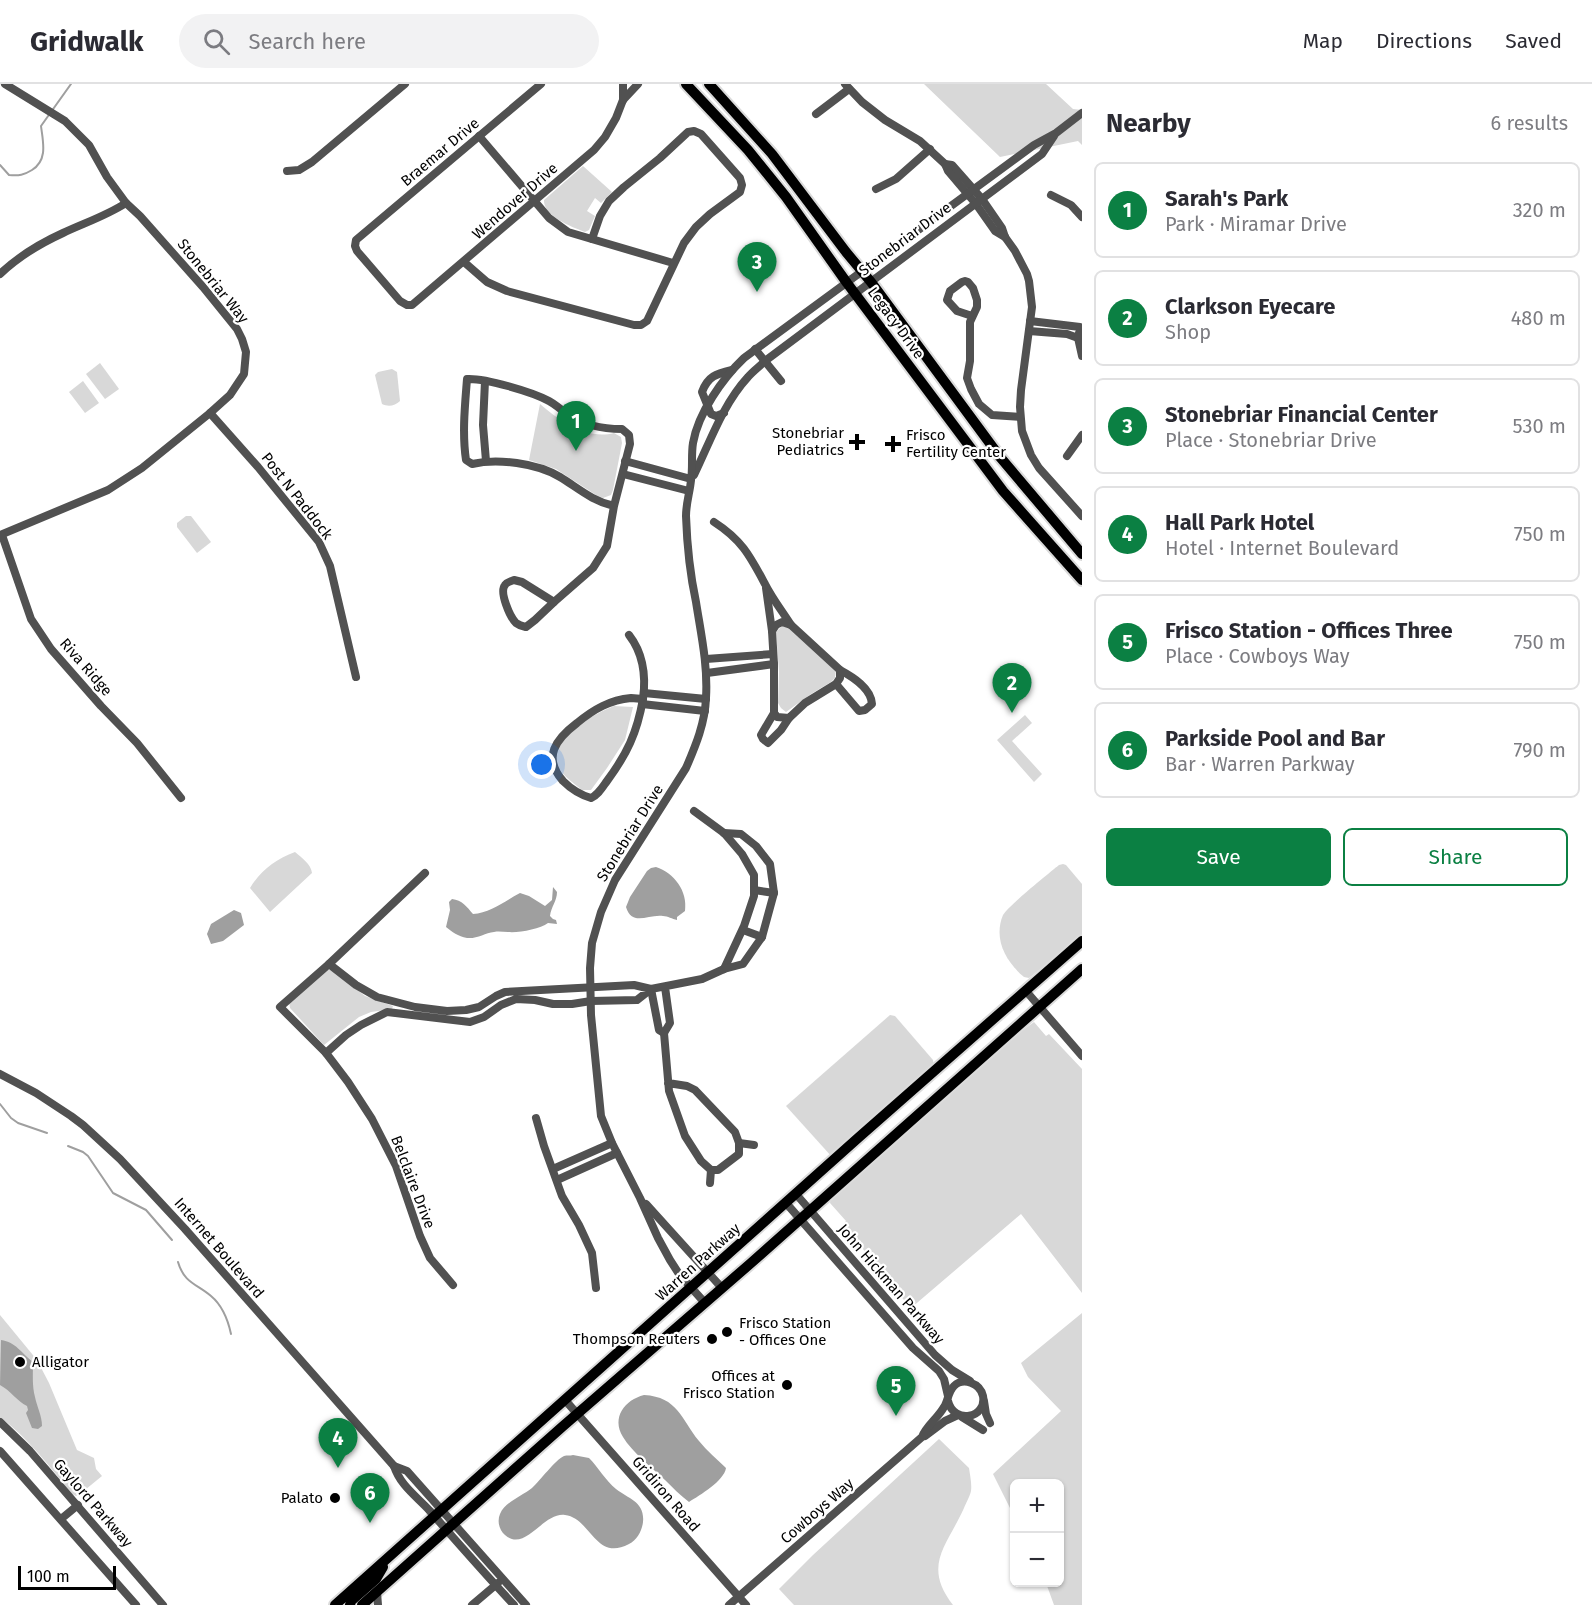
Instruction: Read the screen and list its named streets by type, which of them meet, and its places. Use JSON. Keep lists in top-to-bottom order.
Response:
{
  "streets": {
    "main road": ["Legacy Drive", "Warren Parkway"],
    "street": [
      "Braemar Drive",
      "Wendover Drive",
      "Stonebriar Drive",
      "Stonebriar Way",
      "Post N Paddock",
      "Riva Ridge",
      "Belclaire Drive",
      "Internet Boulevard",
      "John Hickman Parkway",
      "Gridiron Road",
      "Gaylord Parkway",
      "Cowboys Way"
    ]
  },
  "crossings": [
    ["Braemar Drive", "Wendover Drive"],
    ["Stonebriar Drive", "Legacy Drive"],
    ["Stonebriar Drive", "Warren Parkway"],
    ["Stonebriar Way", "Post N Paddock"],
    ["Stonebriar Way", "Riva Ridge"],
    ["Internet Boulevard", "Warren Parkway"],
    ["Warren Parkway", "John Hickman Parkway"],
    ["Warren Parkway", "Gridiron Road"],
    ["John Hickman Parkway", "Cowboys Way"],
    ["Gridiron Road", "Cowboys Way"]
  ],
  "places": {
    "health": ["Stonebriar Pediatrics", "Frisco Fertility Center"],
    "other": [
      "Frisco Station - Offices One",
      "Thompson Reuters",
      "Alligator",
      "Offices at Frisco Station",
      "Palato"
    ]
  },
  "scale_bar": "100 m",
  "page": {
    "header": "Gridwalk",
    "search": "Search here",
    "nav": ["Map", "Directions", "Saved"],
    "heading": ["Nearby", "6 results"],
    "list": [
      {
        "mark": "1",
        "name": "Sarah's Park",
        "note": "Park · Miramar Drive",
        "value": "320 m"
      },
      {
        "mark": "2",
        "name": "Clarkson Eyecare",
        "note": "Shop",
        "value": "480 m"
      },
      {
        "mark": "3",
        "name": "Stonebriar Financial Center",
        "note": "Place · Stonebriar Drive",
        "value": "530 m"
      },
      {
        "mark": "4",
        "name": "Hall Park Hotel",
        "note": "Hotel · Internet Boulevard",
        "value": "750 m"
      },
      {
        "mark": "5",
        "name": "Frisco Station - Offices Three",
        "note": "Place · Cowboys Way",
        "value": "750 m"
      },
      {
        "mark": "6",
        "name": "Parkside Pool and Bar",
        "note": "Bar · Warren Parkway",
        "value": "790 m"
      }
    ],
    "pins": [
      "3",
      "1",
      "2",
      "5",
      "4",
      "6"
    ],
    "buttons": ["Save", "Share"],
    "map_buttons": ["+", "−"],
    "scale": "100 m"
  }
}
